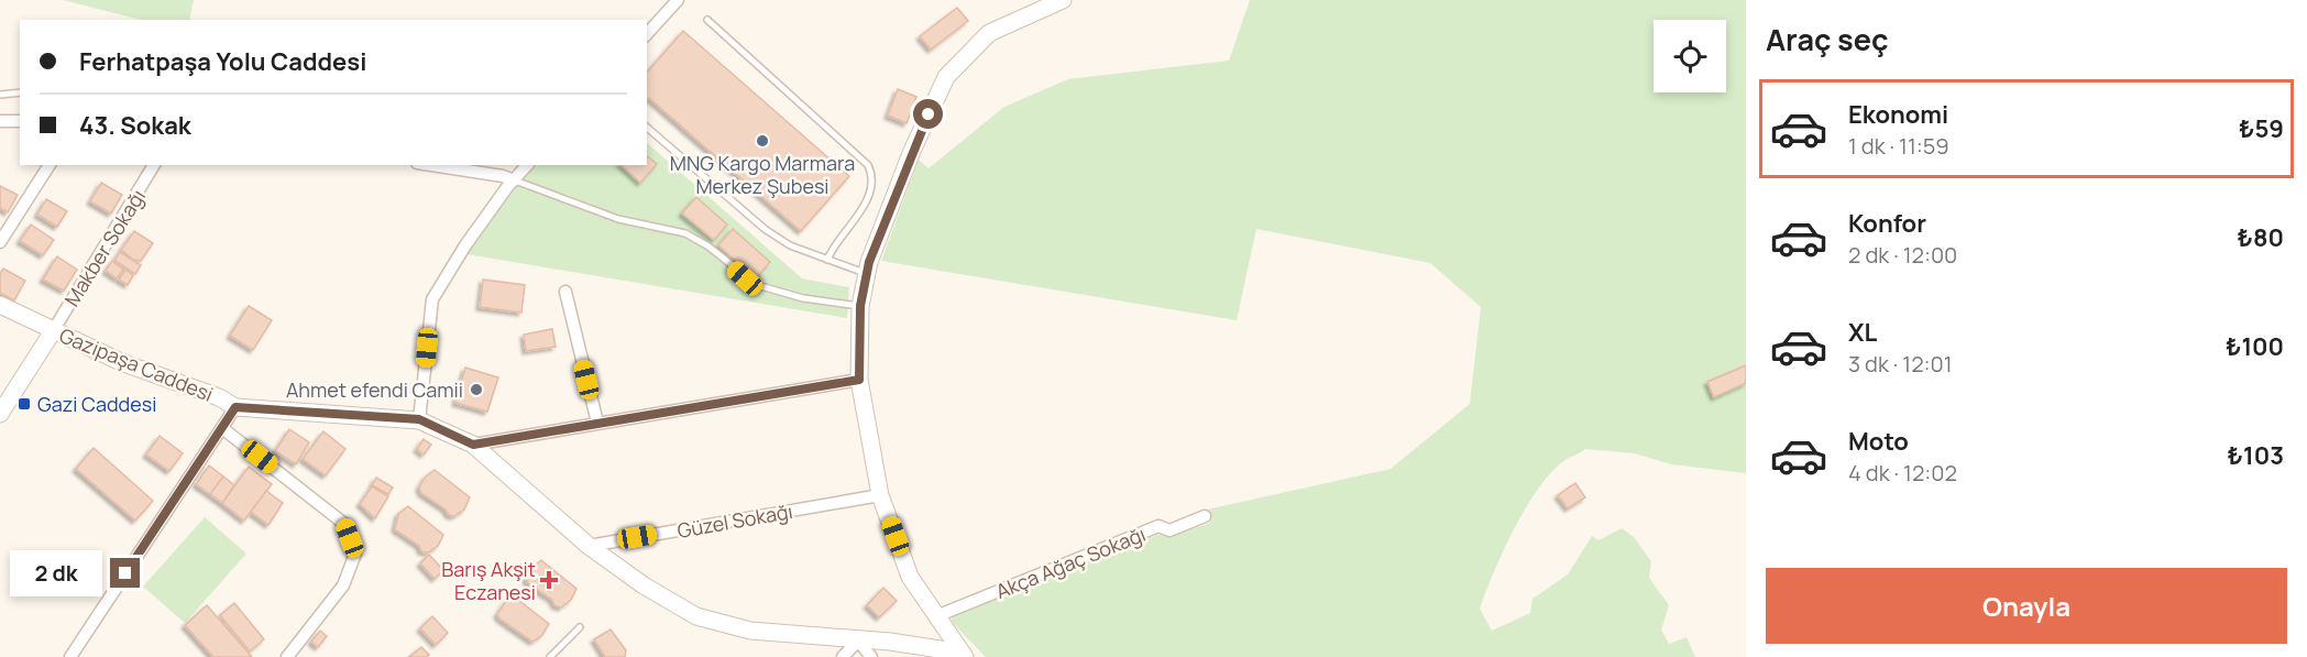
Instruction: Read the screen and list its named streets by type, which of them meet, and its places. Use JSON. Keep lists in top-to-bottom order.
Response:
{
  "streets": {
    "street": [
      "Makber Sokağı",
      "Gazipaşa Caddesi",
      "Güzel Sokağı",
      "Akça Ağaç Sokağı"
    ]
  },
  "crossings": [
    ["Makber Sokağı", "Gazipaşa Caddesi"],
    ["Gazipaşa Caddesi", "Güzel Sokağı"]
  ],
  "places": {
    "other": ["MNG Kargo Marmara Merkez Şubesi", "Ahmet efendi Camii"],
    "transit": ["Gazi Caddesi"],
    "health": ["Barış Akşit Eczanesi"]
  },
  "page": {
    "heading": "Araç seç",
    "banner": ["Ferhatpaşa Yolu Caddesi", "43. Sokak"],
    "list": [
      {
        "name": "Ekonomi",
        "note": "1 dk · 11:59",
        "value": "₺59"
      },
      {
        "name": "Konfor",
        "note": "2 dk · 12:00",
        "value": "₺80"
      },
      {
        "name": "XL",
        "note": "3 dk · 12:01",
        "value": "₺100"
      },
      {
        "name": "Moto",
        "note": "4 dk · 12:02",
        "value": "₺103"
      }
    ],
    "bubble": "2 dk",
    "buttons": "Onayla"
  }
}
